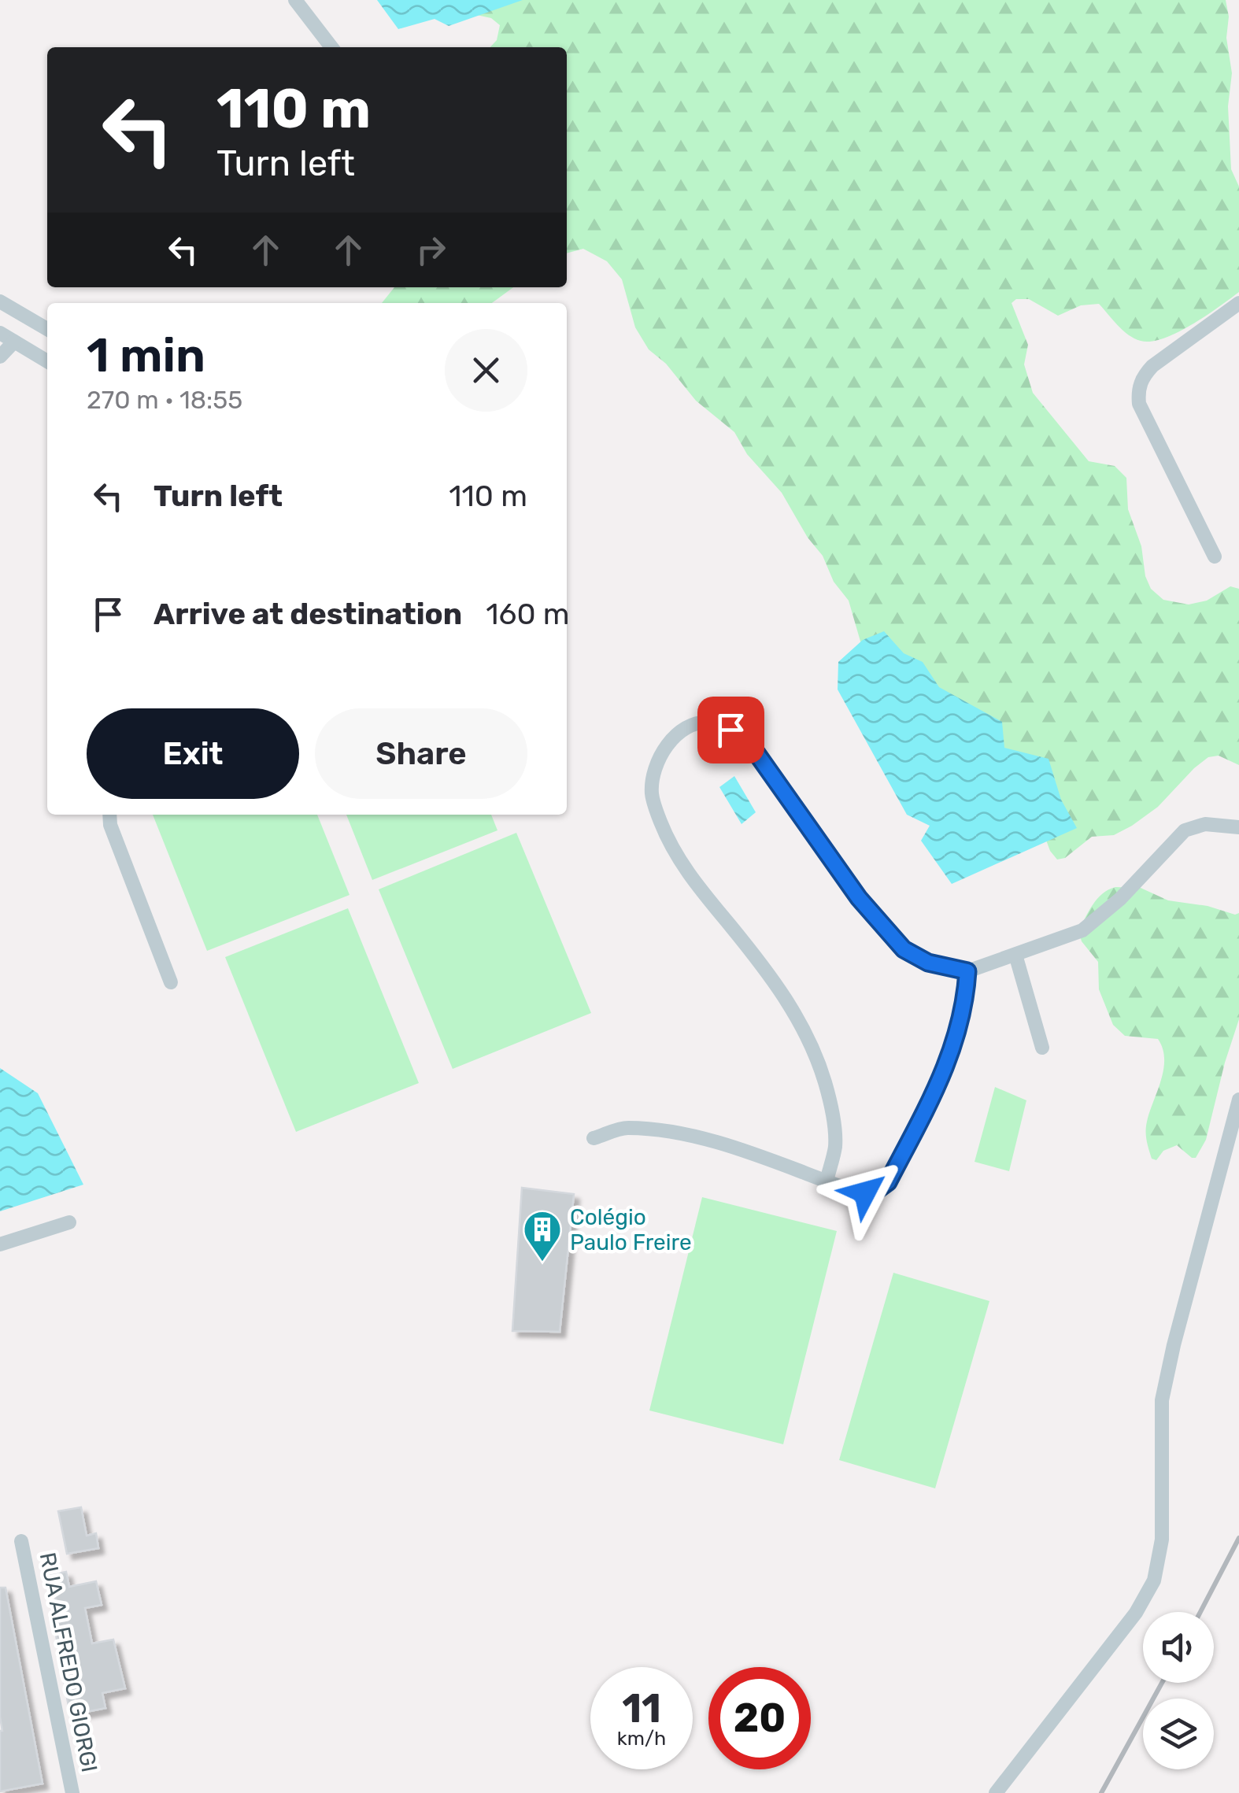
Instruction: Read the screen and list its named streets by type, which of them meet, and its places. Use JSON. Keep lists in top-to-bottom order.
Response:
{
  "streets": {
    "street": ["RUA ALFREDO GIORGI"]
  },
  "places": {
    "building": ["Colégio Paulo Freire"]
  },
  "page": {
    "turn": ["110 m", "Turn left"],
    "heading": ["1 min", "270 m · 18:55"],
    "list": [
      {
        "name": "Turn left",
        "value": "110 m"
      },
      {
        "name": "Arrive at destination",
        "value": "160 m"
      }
    ],
    "buttons": ["Exit", "Share"],
    "speed": "11 km/h",
    "limit": "20"
  }
}
